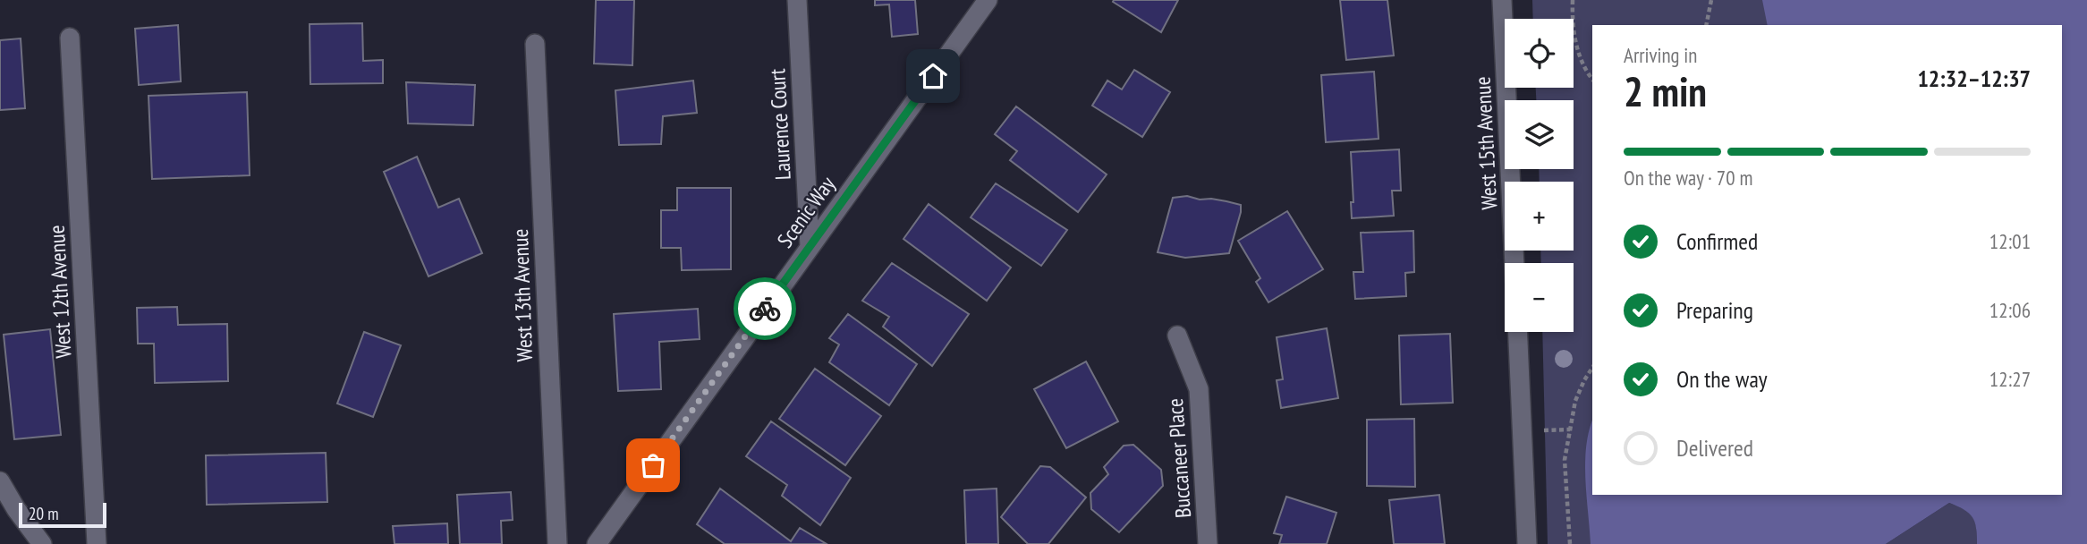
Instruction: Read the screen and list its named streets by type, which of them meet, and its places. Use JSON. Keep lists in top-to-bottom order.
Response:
{
  "streets": {
    "street": [
      "Laurence Court",
      "West 15th Avenue",
      "Scenic Way",
      "West 12th Avenue",
      "West 13th Avenue",
      "Buccaneer Place"
    ]
  },
  "crossings": [
    ["Laurence Court", "Scenic Way"]
  ],
  "scale_bar": "20 m",
  "page": {
    "map_buttons": ["+", "−"],
    "heading": ["2 min", "Arriving in", "12:32–12:37"],
    "bar": "On the way · 70 m",
    "list": [
      ["Confirmed", "12:01"],
      ["Preparing", "12:06"],
      ["On the way", "12:27"],
      "Delivered"
    ],
    "scale": "20 m"
  }
}
